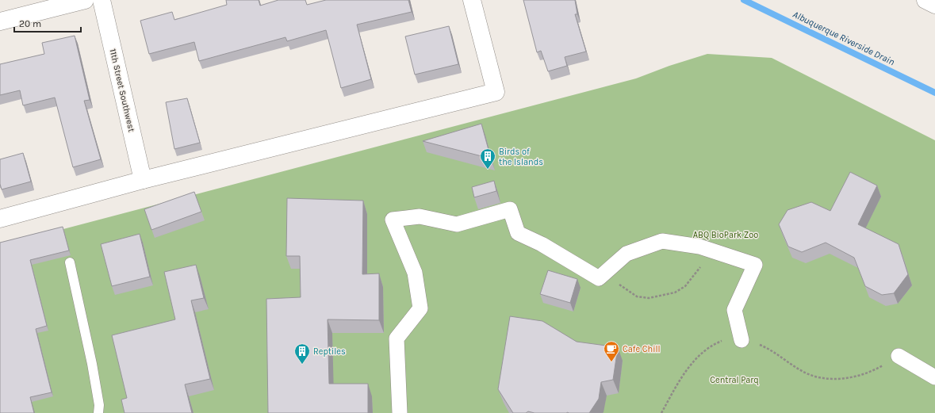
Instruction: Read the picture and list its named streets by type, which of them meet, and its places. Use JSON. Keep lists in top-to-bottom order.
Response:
{
  "streets": {
    "street": ["11th Street Southwest"]
  },
  "water": ["Albuquerque Riverside Drain"],
  "parks": ["ABQ BioPark Zoo", "Central Parq"],
  "places": {
    "building": ["Birds of the Islands", "Reptiles"],
    "cafe": ["Cafe Chill"]
  },
  "scale_bar": "20 m"
}
